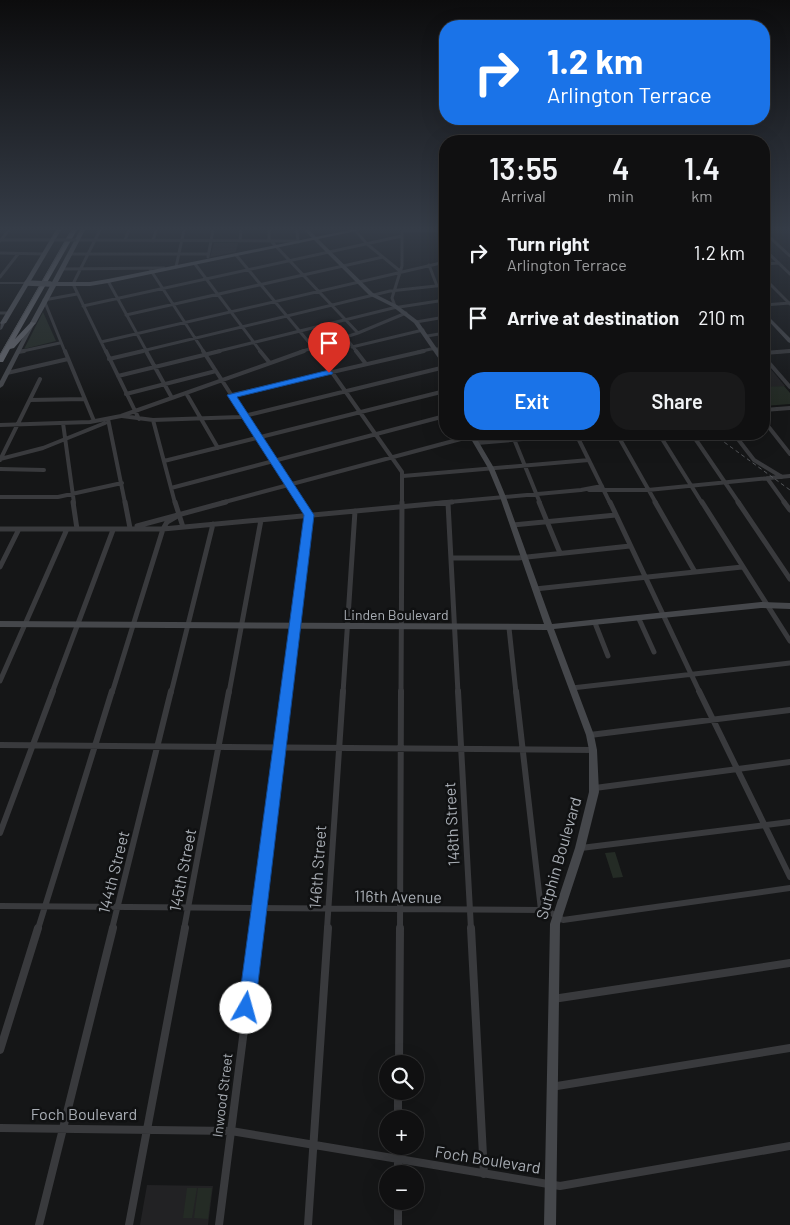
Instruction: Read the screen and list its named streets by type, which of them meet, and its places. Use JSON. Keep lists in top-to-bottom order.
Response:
{
  "streets": {
    "main road": ["Linden Boulevard", "Sutphin Boulevard"],
    "street": [
      "148th Street",
      "146th Street",
      "145th Street",
      "144th Street",
      "116th Avenue",
      "Inwood Street",
      "Foch Boulevard"
    ]
  },
  "crossings": [
    ["Linden Boulevard", "148th Street"],
    ["Linden Boulevard", "Sutphin Boulevard"],
    ["Linden Boulevard", "146th Street"],
    ["Linden Boulevard", "145th Street"],
    ["Linden Boulevard", "144th Street"],
    ["Linden Boulevard", "Inwood Street"],
    ["148th Street", "116th Avenue"],
    ["148th Street", "Foch Boulevard"],
    ["Sutphin Boulevard", "116th Avenue"],
    ["Sutphin Boulevard", "Foch Boulevard"],
    ["146th Street", "116th Avenue"],
    ["146th Street", "Foch Boulevard"],
    ["145th Street", "116th Avenue"],
    ["145th Street", "Foch Boulevard"],
    ["144th Street", "116th Avenue"],
    ["144th Street", "Foch Boulevard"],
    ["116th Avenue", "Inwood Street"],
    ["Inwood Street", "Foch Boulevard"]
  ],
  "page": {
    "turn": ["1.2 km", "Arlington Terrace"],
    "eta": [
      "13:55",
      "Arrival",
      "4",
      "min",
      "1.4",
      "km"
    ],
    "list": [
      {
        "name": "Turn right",
        "note": "Arlington Terrace",
        "value": "1.2 km"
      },
      {
        "name": "Arrive at destination",
        "value": "210 m"
      }
    ],
    "buttons": ["Exit", "Share"],
    "map_buttons": ["+", "−"]
  }
}
